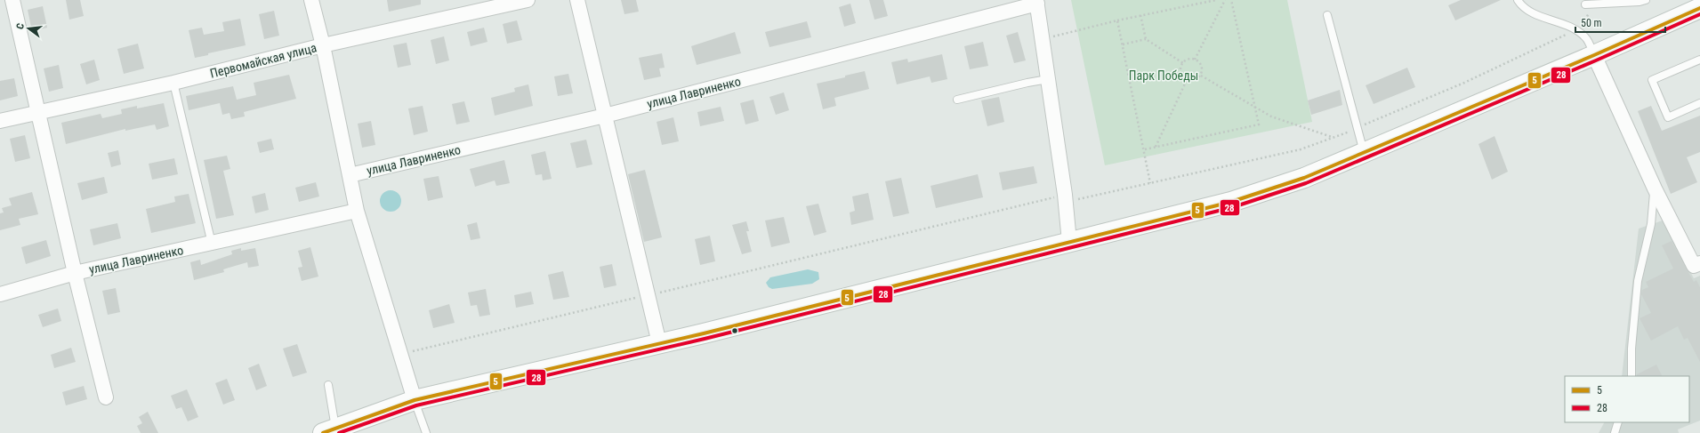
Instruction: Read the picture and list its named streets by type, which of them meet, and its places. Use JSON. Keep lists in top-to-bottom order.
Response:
{
  "streets": {
    "street": ["Первомайская улица", "улица Лавриненко"]
  },
  "parks": ["Парк Победы"],
  "lines": ["transit line 5", "transit line 28"],
  "legend": ["5", "28"],
  "scale_bar": "50 m",
  "north": "left"
}
